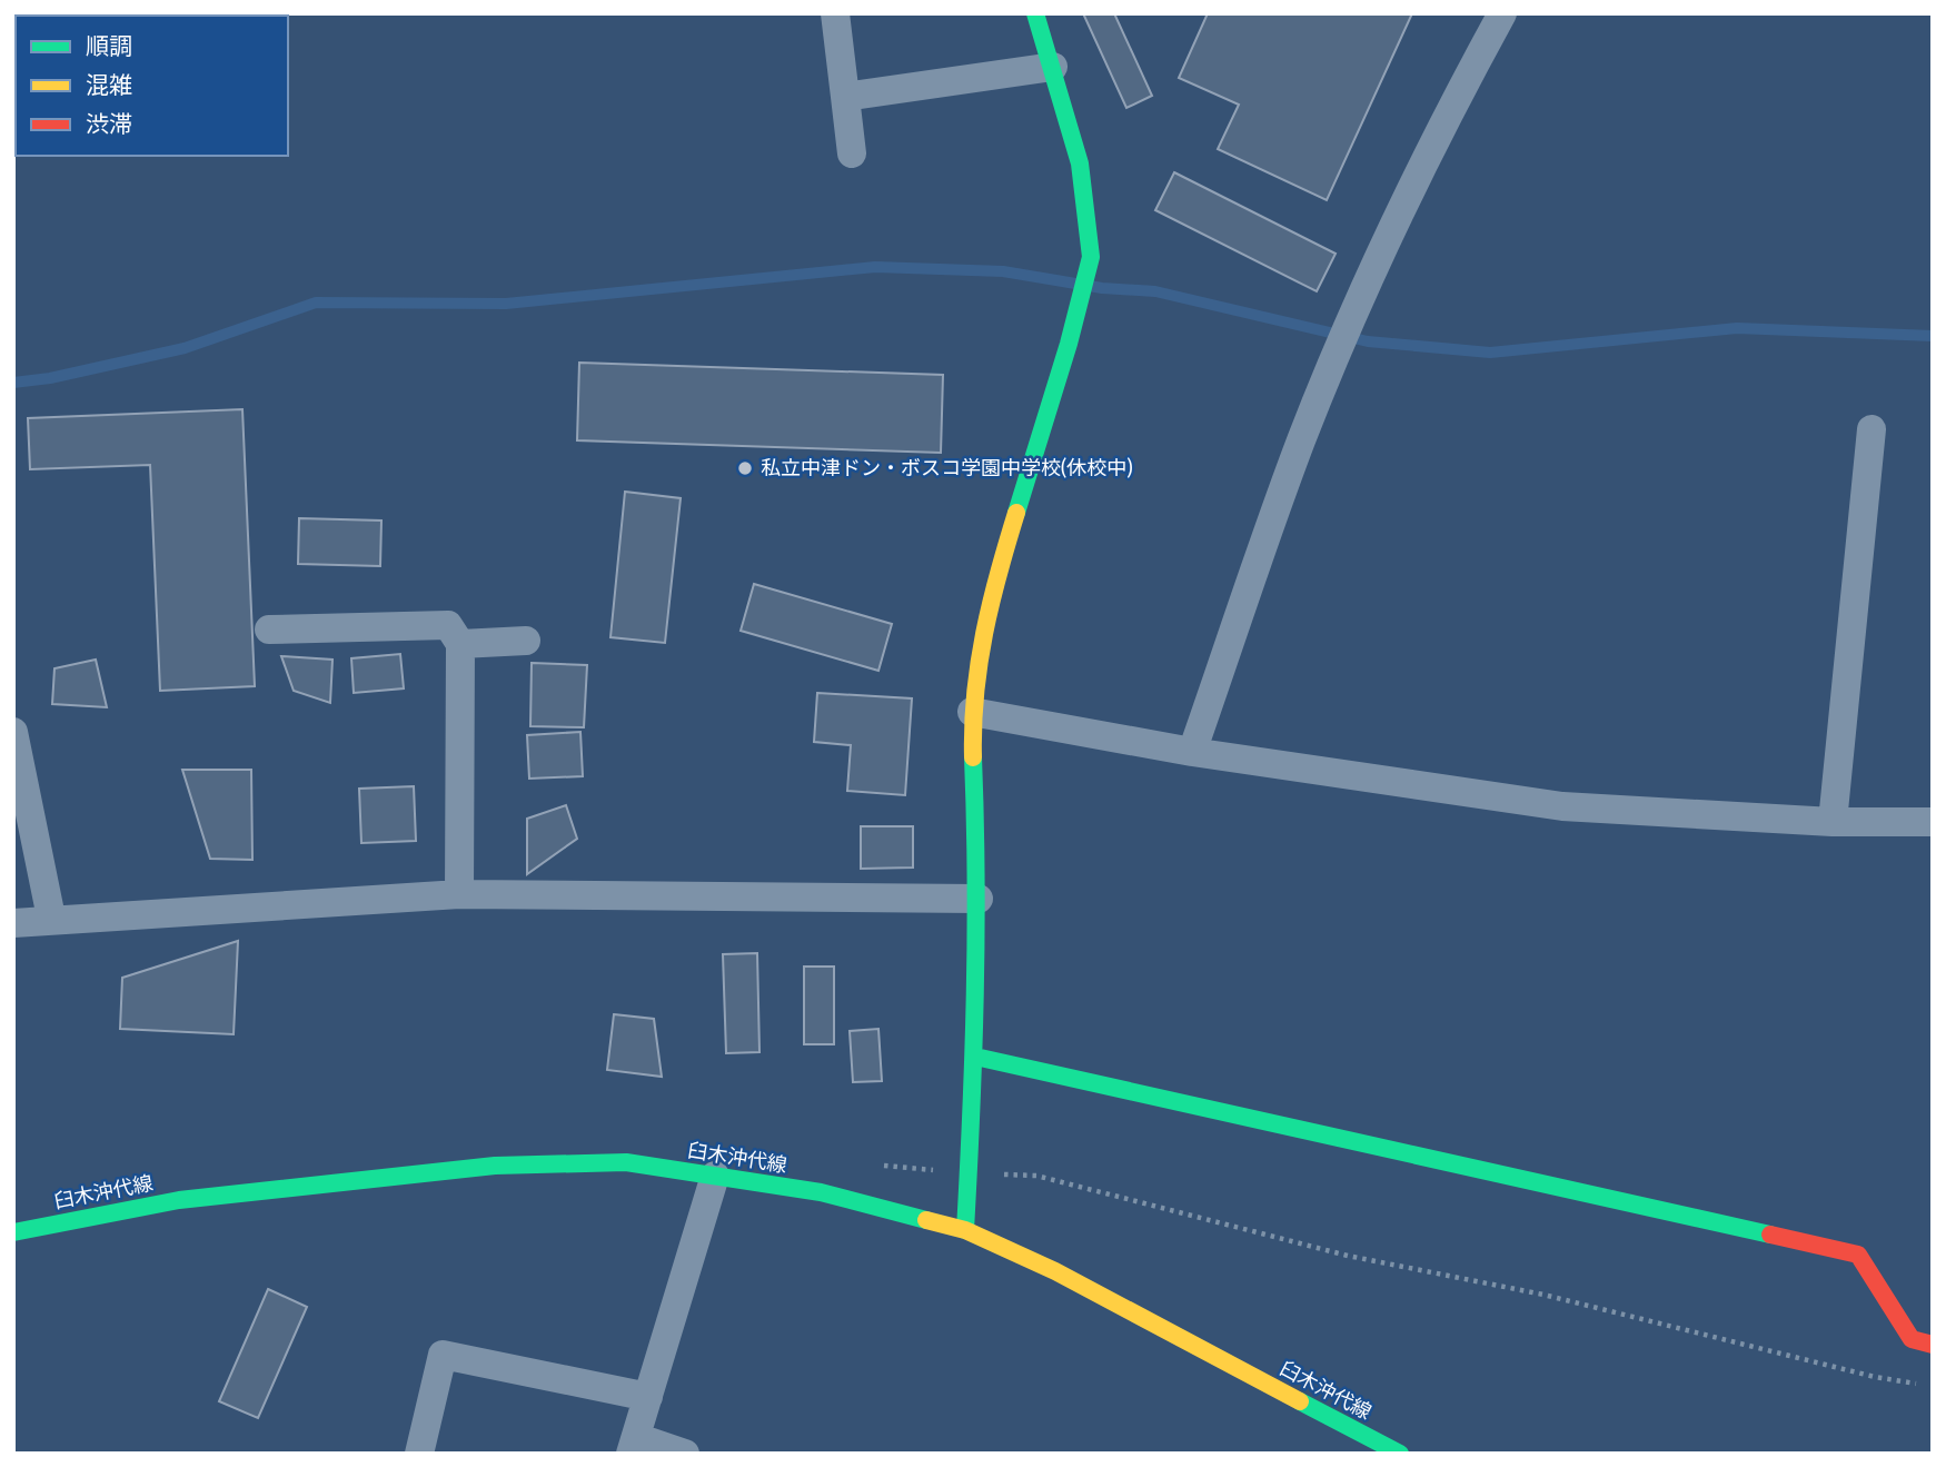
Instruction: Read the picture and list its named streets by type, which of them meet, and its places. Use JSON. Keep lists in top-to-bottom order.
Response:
{
  "streets": {
    "street": ["臼木沖代線"]
  },
  "places": ["私立中津ドン・ボスコ学園中学校(休校中)"],
  "legend": ["順調", "混雑", "渋滞"]
}
